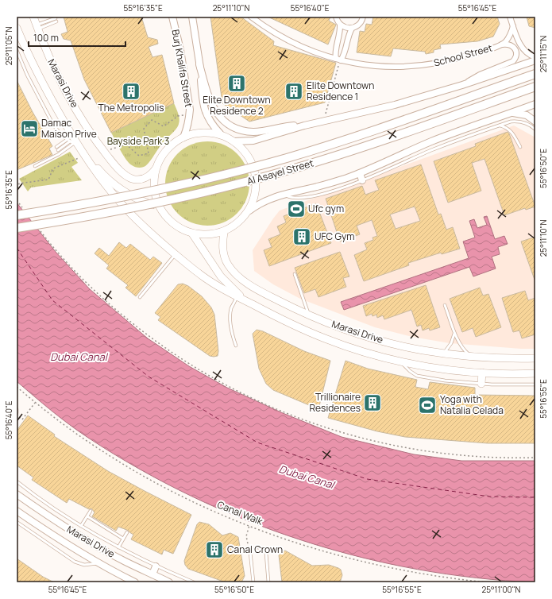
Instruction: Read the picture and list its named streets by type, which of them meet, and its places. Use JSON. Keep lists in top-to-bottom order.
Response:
{
  "streets": {
    "main road": ["Marasi Drive", "Al Asayel Street"],
    "street": ["School Street", "Burj Khalifa Street"],
    "path": ["Canal Walk"]
  },
  "crossings": [
    ["Burj Khalifa Street", "Marasi Drive"]
  ],
  "water": ["Dubai Canal"],
  "parks": ["Bayside Park 3"],
  "places": {
    "building": [
      "Elite Downtown Residence 2",
      "The Metropolis",
      "Elite Downtown Residence 1",
      "UFC Gym",
      "Trillionaire Residences",
      "Canal Crown"
    ],
    "hotel": ["Damac Maison Prive"],
    "sports": ["Ufc gym", "Yoga with Natalia Celada"]
  },
  "scale_bar": "100 m",
  "coordinates": [
    "55°16'35\"E",
    "25°11'10\"N",
    "55°16'40\"E",
    "55°16'45\"E",
    "25°11'05\"N",
    "25°11'15\"N",
    "55°16'50\"E",
    "55°16'55\"E",
    "25°11'00\"N"
  ]
}
